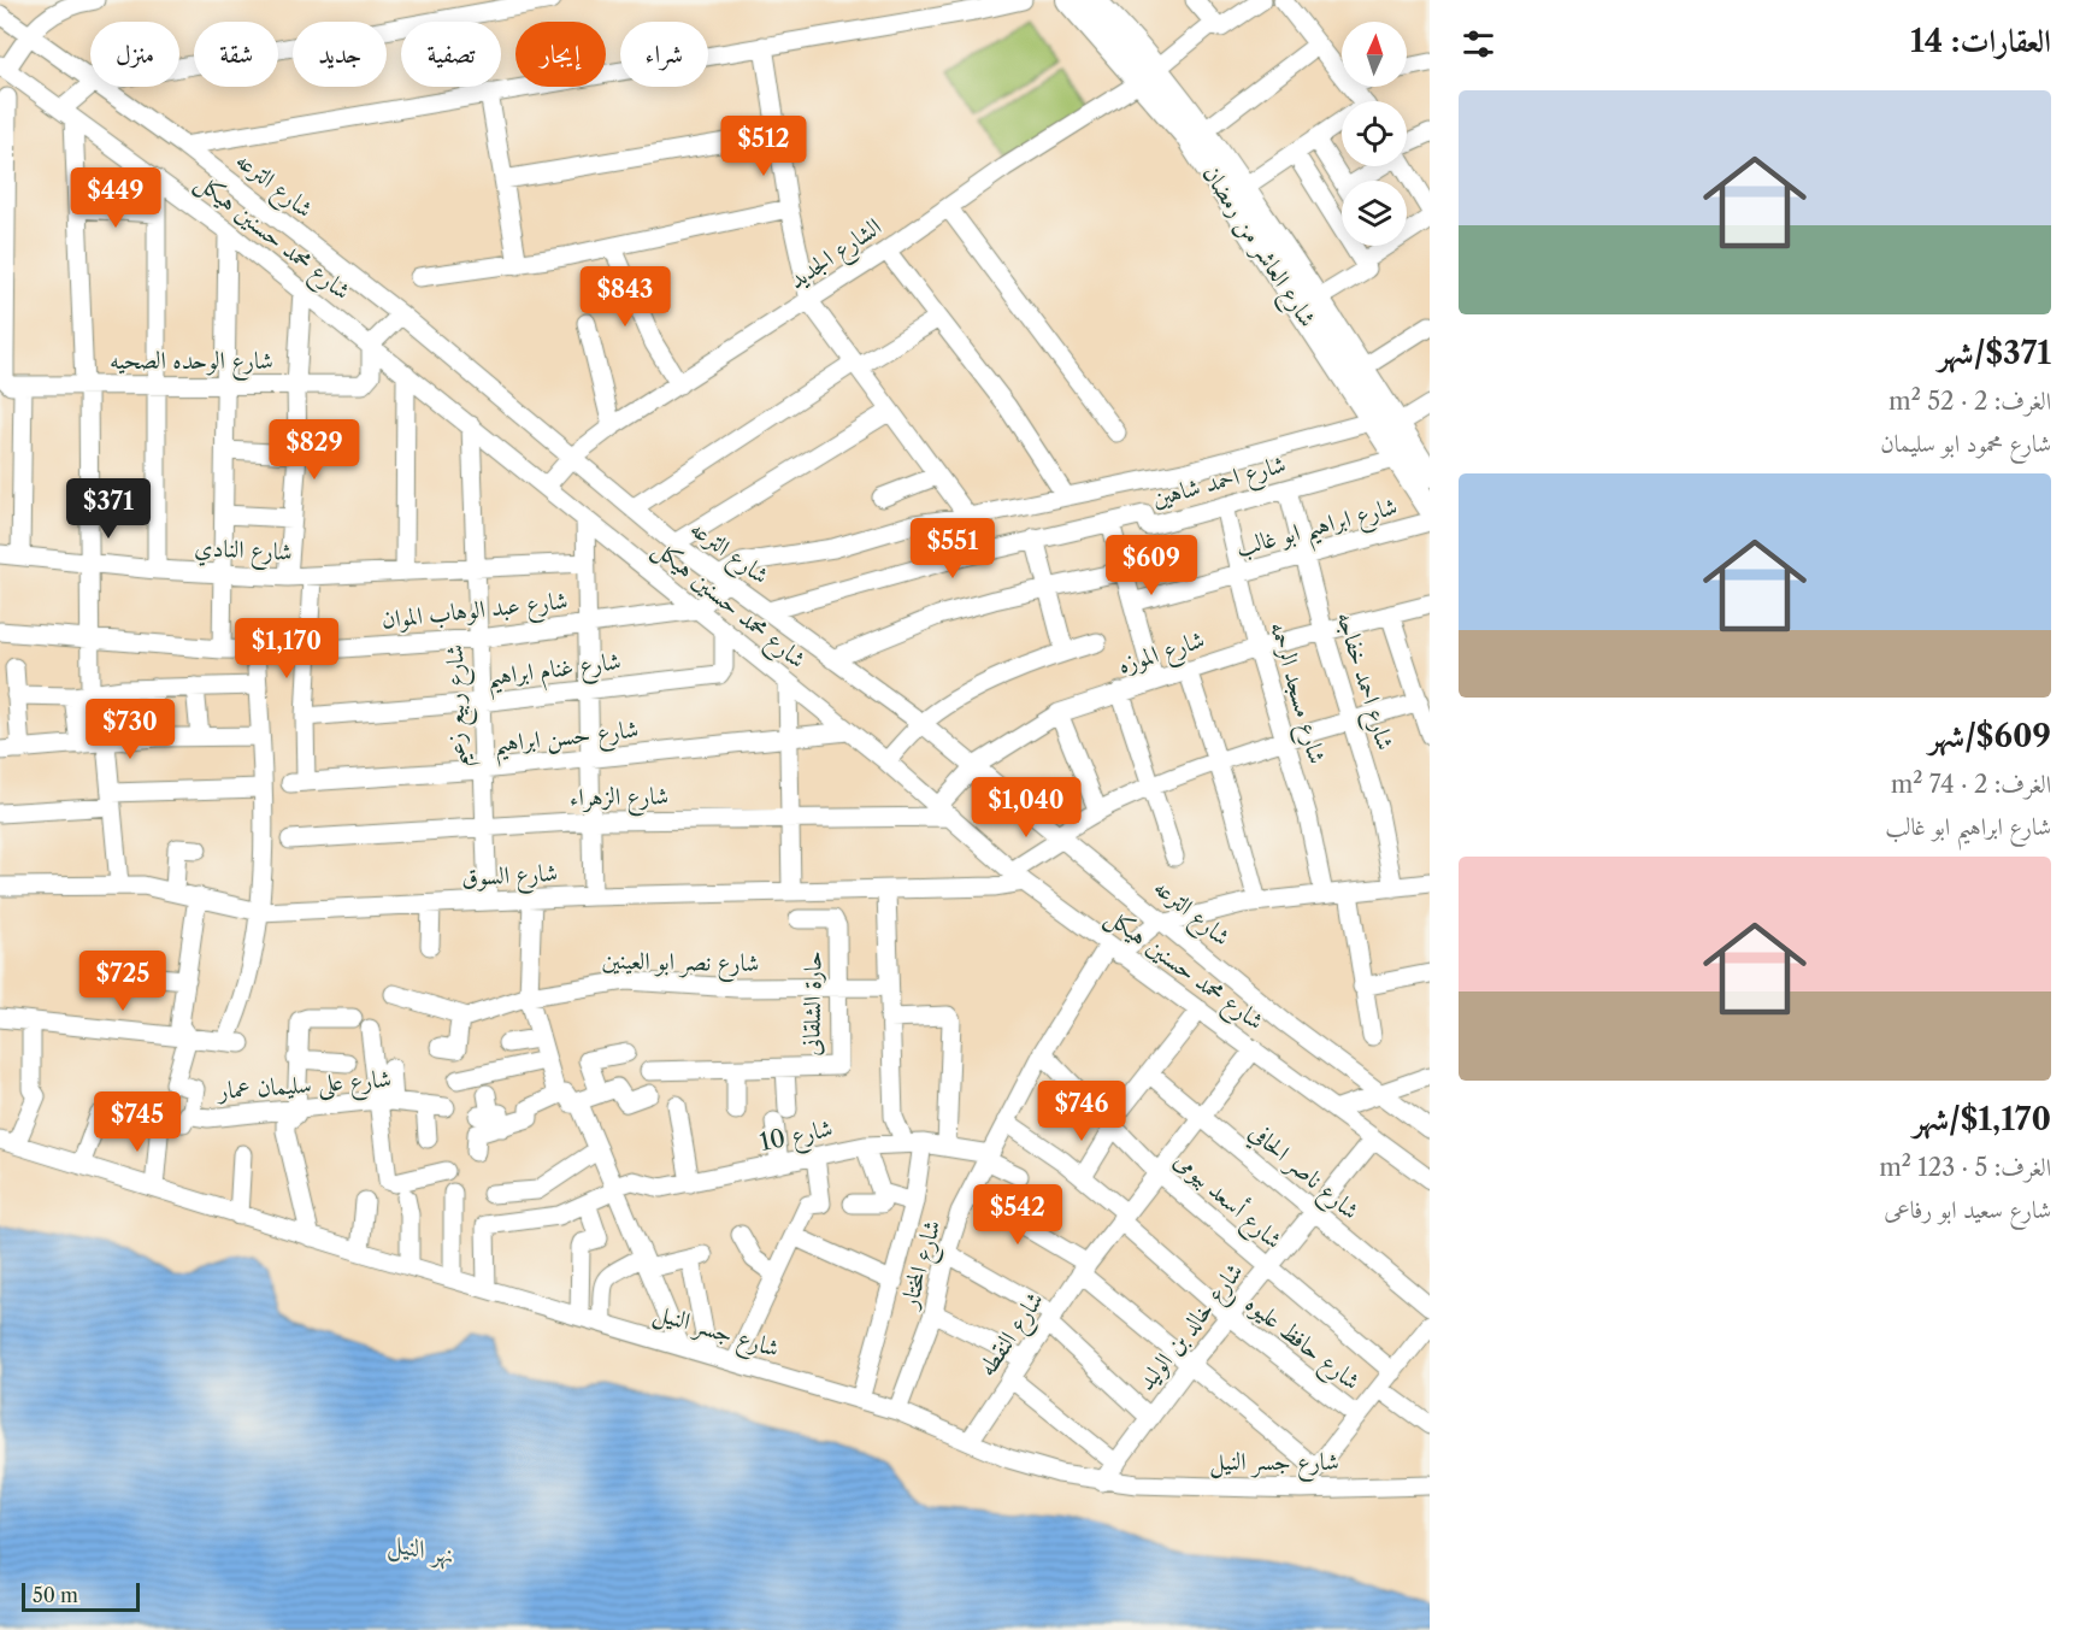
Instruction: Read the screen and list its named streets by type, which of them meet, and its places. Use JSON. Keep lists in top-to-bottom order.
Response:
{
  "streets": {
    "main road": ["شارع العاشر من رمضان"],
    "street": [
      "شارع الترعه",
      "شارع محمد حسنين هيكل",
      "الشارع الجديد",
      "شارع الوحده الصحيه",
      "شارع احمد شاهين",
      "شارع ابراهيم ابو غالب",
      "شارع النادي",
      "شارع عبد الوهاب الموان",
      "شارع الموزه",
      "شارع غنام ابراهيم",
      "شارع احمد خفاجه",
      "شارع مسجد الرحمه",
      "شارع ربيع زعيم",
      "شارع حسن ابراهيم",
      "شارع الزهراء",
      "شارع السوق",
      "شارع نصر ابو العينين",
      "حارة الشلقانى",
      "شارع على سليمان عمار",
      "شارع 10",
      "شارع ناصر الحافي",
      "شارع أسعد بيومى",
      "شارع المختار",
      "شارع خالد بن الوليد",
      "شارع جسر النيل",
      "شارع النقطه",
      "شارع حافظ عليوه"
    ]
  },
  "crossings": [
    ["شارع الترعه", "الشارع الجديد"],
    ["شارع الترعه", "شارع احمد شاهين"],
    ["شارع الترعه", "شارع الموزه"],
    ["شارع الترعه", "شارع المختار"],
    ["شارع محمد حسنين هيكل", "الشارع الجديد"],
    ["شارع محمد حسنين هيكل", "شارع الوحده الصحيه"],
    ["شارع محمد حسنين هيكل", "شارع عبد الوهاب الموان"],
    ["شارع محمد حسنين هيكل", "شارع الموزه"],
    ["شارع محمد حسنين هيكل", "شارع غنام ابراهيم"],
    ["شارع محمد حسنين هيكل", "شارع ربيع زعيم"],
    ["شارع محمد حسنين هيكل", "شارع حسن ابراهيم"],
    ["شارع محمد حسنين هيكل", "شارع الزهراء"],
    ["شارع محمد حسنين هيكل", "شارع السوق"],
    ["شارع محمد حسنين هيكل", "شارع المختار"],
    ["شارع محمد حسنين هيكل", "شارع خالد بن الوليد"],
    ["شارع محمد حسنين هيكل", "شارع النقطه"],
    ["شارع العاشر من رمضان", "الشارع الجديد"],
    ["شارع العاشر من رمضان", "شارع احمد شاهين"],
    ["شارع احمد شاهين", "شارع احمد خفاجه"],
    ["شارع احمد شاهين", "شارع مسجد الرحمه"],
    ["شارع ابراهيم ابو غالب", "شارع احمد خفاجه"],
    ["شارع ابراهيم ابو غالب", "شارع مسجد الرحمه"],
    ["شارع النادي", "شارع ربيع زعيم"],
    ["شارع عبد الوهاب الموان", "شارع ربيع زعيم"],
    ["شارع الموزه", "شارع احمد خفاجه"],
    ["شارع الموزه", "شارع مسجد الرحمه"],
    ["شارع الموزه", "شارع الزهراء"],
    ["شارع غنام ابراهيم", "شارع ربيع زعيم"],
    ["شارع غنام ابراهيم", "شارع حسن ابراهيم"],
    ["شارع ربيع زعيم", "شارع حسن ابراهيم"],
    ["شارع ربيع زعيم", "شارع الزهراء"],
    ["شارع ربيع زعيم", "شارع السوق"],
    ["شارع نصر ابو العينين", "حارة الشلقانى"],
    ["شارع على سليمان عمار", "شارع جسر النيل"],
    ["شارع 10", "شارع المختار"],
    ["شارع ناصر الحافي", "شارع خالد بن الوليد"],
    ["شارع ناصر الحافي", "شارع النقطه"],
    ["شارع أسعد بيومى", "شارع المختار"],
    ["شارع أسعد بيومى", "شارع خالد بن الوليد"],
    ["شارع أسعد بيومى", "شارع النقطه"],
    ["شارع المختار", "شارع جسر النيل"],
    ["شارع المختار", "شارع حافظ عليوه"],
    ["شارع خالد بن الوليد", "شارع جسر النيل"],
    ["شارع خالد بن الوليد", "شارع حافظ عليوه"],
    ["شارع جسر النيل", "شارع النقطه"],
    ["شارع النقطه", "شارع حافظ عليوه"]
  ],
  "water": ["نهر النيل"],
  "scale_bar": "50 m",
  "north": "top",
  "page": {
    "heading": "العقارات: 14",
    "chip": [
      "شراء",
      "إيجار",
      "تصفية",
      "جديد",
      "شقة",
      "منزل"
    ],
    "list": [
      {
        "name": "$371/شهر",
        "note": "الغرف: 2 · 52 m² · شارع محمود ابو سليمان"
      },
      {
        "name": "$609/شهر",
        "note": "الغرف: 2 · 74 m² · شارع ابراهيم ابو غالب"
      },
      {
        "name": "$1,170/شهر",
        "note": "الغرف: 5 · 123 m² · شارع سعيد ابو رفاعى"
      }
    ],
    "price": [
      "$512",
      "$449",
      "$843",
      "$829",
      "$371",
      "$551",
      "$609",
      "$1,170",
      "$730",
      "$1,040",
      "$725",
      "$746",
      "$745",
      "$542"
    ],
    "scale": "50 m"
  }
}
